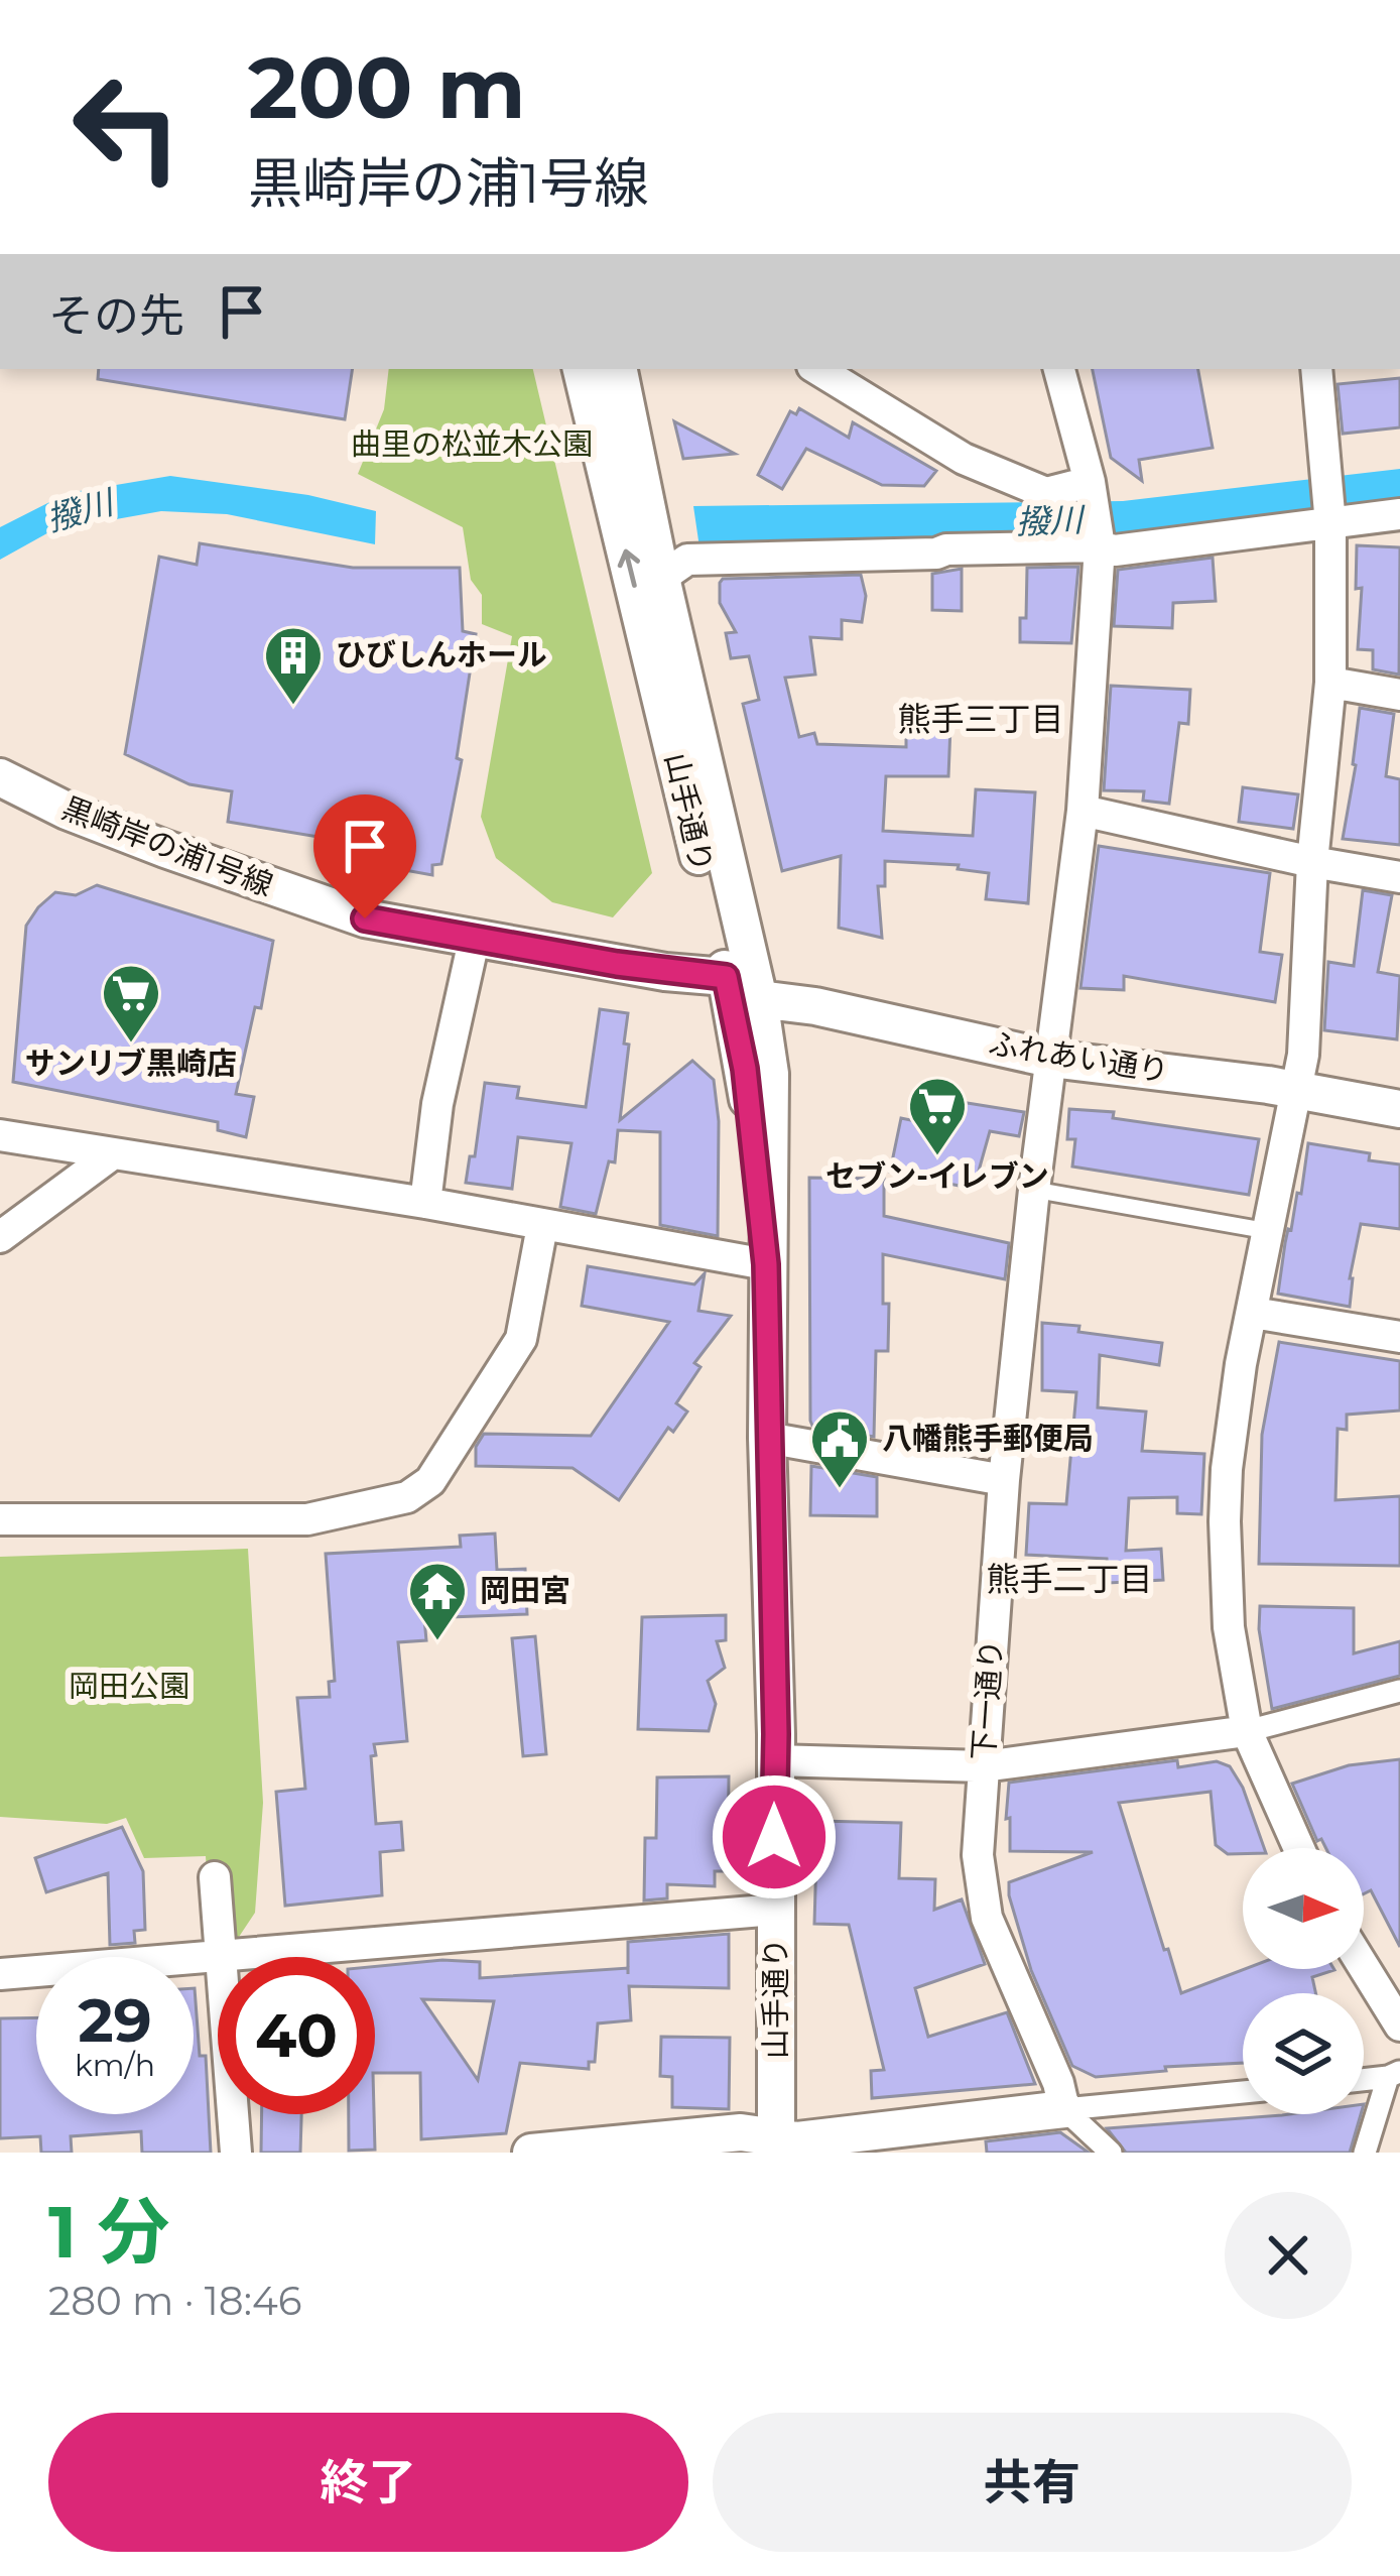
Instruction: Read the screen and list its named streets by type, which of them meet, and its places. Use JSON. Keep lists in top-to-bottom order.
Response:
{
  "streets": {
    "street": [
      "山手通り",
      "黒崎岸の浦1号線",
      "ふれあい通り",
      "下一通り"
    ]
  },
  "crossings": [
    ["山手通り", "黒崎岸の浦1号線"],
    ["山手通り", "ふれあい通り"],
    ["黒崎岸の浦1号線", "ふれあい通り"],
    ["ふれあい通り", "下一通り"]
  ],
  "districts": ["熊手三丁目", "熊手二丁目"],
  "water": ["撥川"],
  "parks": ["曲里の松並木公園", "岡田公園"],
  "places": {
    "building": ["ひびしんホール"],
    "supermarket": ["サンリブ黒崎店", "セブン-イレブン"],
    "public building": ["八幡熊手郵便局"],
    "temple": ["岡田宮"]
  },
  "north": "right",
  "page": {
    "turn": ["200 m", "黒崎岸の浦1号線"],
    "then": "その先",
    "speed": "29 km/h",
    "limit": "40",
    "heading": ["1 分", "280 m · 18:46"],
    "buttons": ["終了", "共有"]
  }
}
